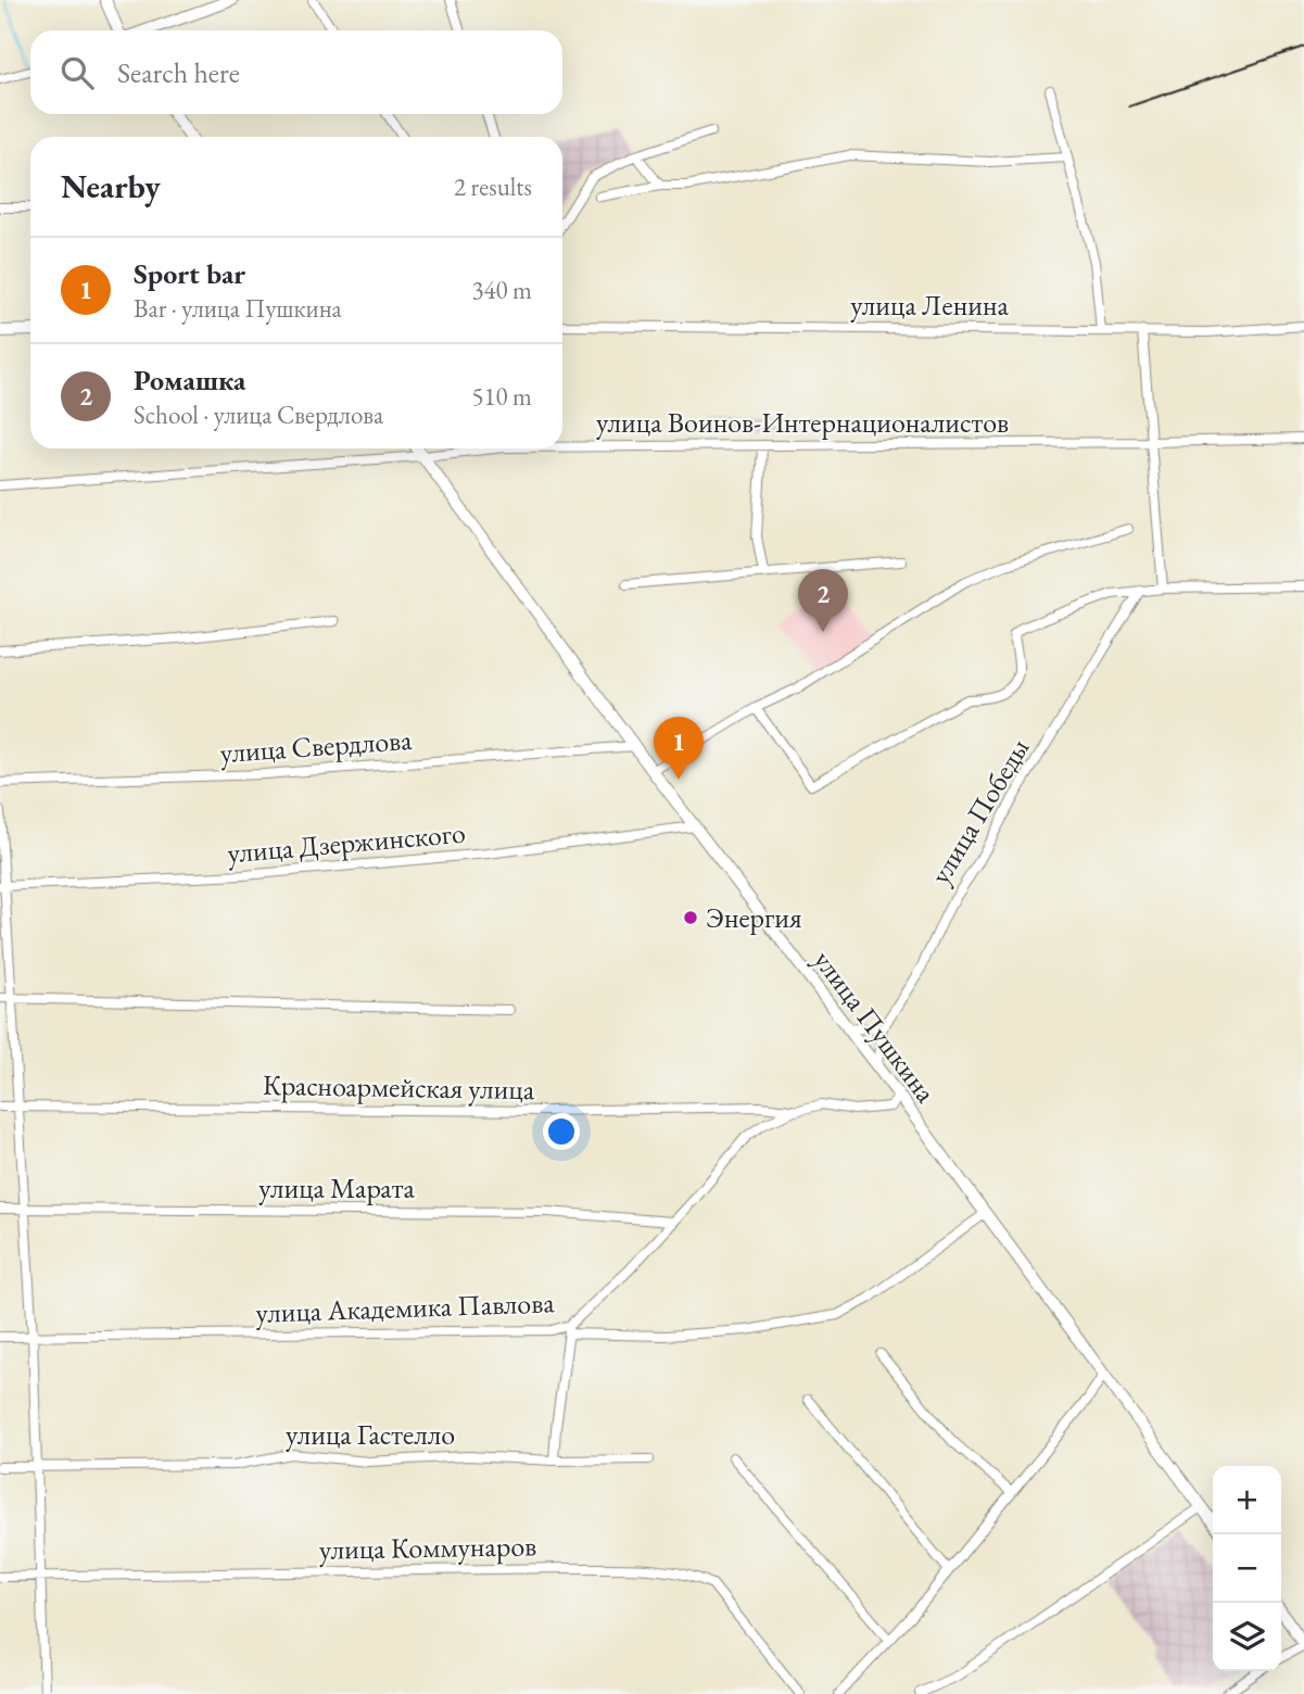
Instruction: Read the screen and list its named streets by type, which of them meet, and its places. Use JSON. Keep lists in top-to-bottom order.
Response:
{
  "streets": {
    "main road": ["улица Пушкина"],
    "street": [
      "улица Ленина",
      "улица Воинов-Интернационалистов",
      "улица Свердлова",
      "улица Победы",
      "улица Дзержинского",
      "Красноармейская улица",
      "улица Марата",
      "улица Академика Павлова",
      "улица Гастелло",
      "улица Коммунаров"
    ]
  },
  "crossings": [
    ["улица Воинов-Интернационалистов", "улица Пушкина"],
    ["улица Свердлова", "улица Пушкина"],
    ["улица Дзержинского", "улица Пушкина"],
    ["улица Пушкина", "улица Академика Павлова"],
    ["Красноармейская улица", "улица Академика Павлова"],
    ["улица Марата", "улица Академика Павлова"]
  ],
  "places": ["Энергия"],
  "page": {
    "search": "Search here",
    "heading": ["Nearby", "2 results"],
    "list": [
      {
        "mark": "1",
        "name": "Sport bar",
        "note": "Bar · улица Пушкина",
        "value": "340 m"
      },
      {
        "mark": "2",
        "name": "Ромашка",
        "note": "School · улица Свердлова",
        "value": "510 m"
      }
    ],
    "pins": ["2", "1"],
    "map_buttons": ["+", "−"]
  }
}
